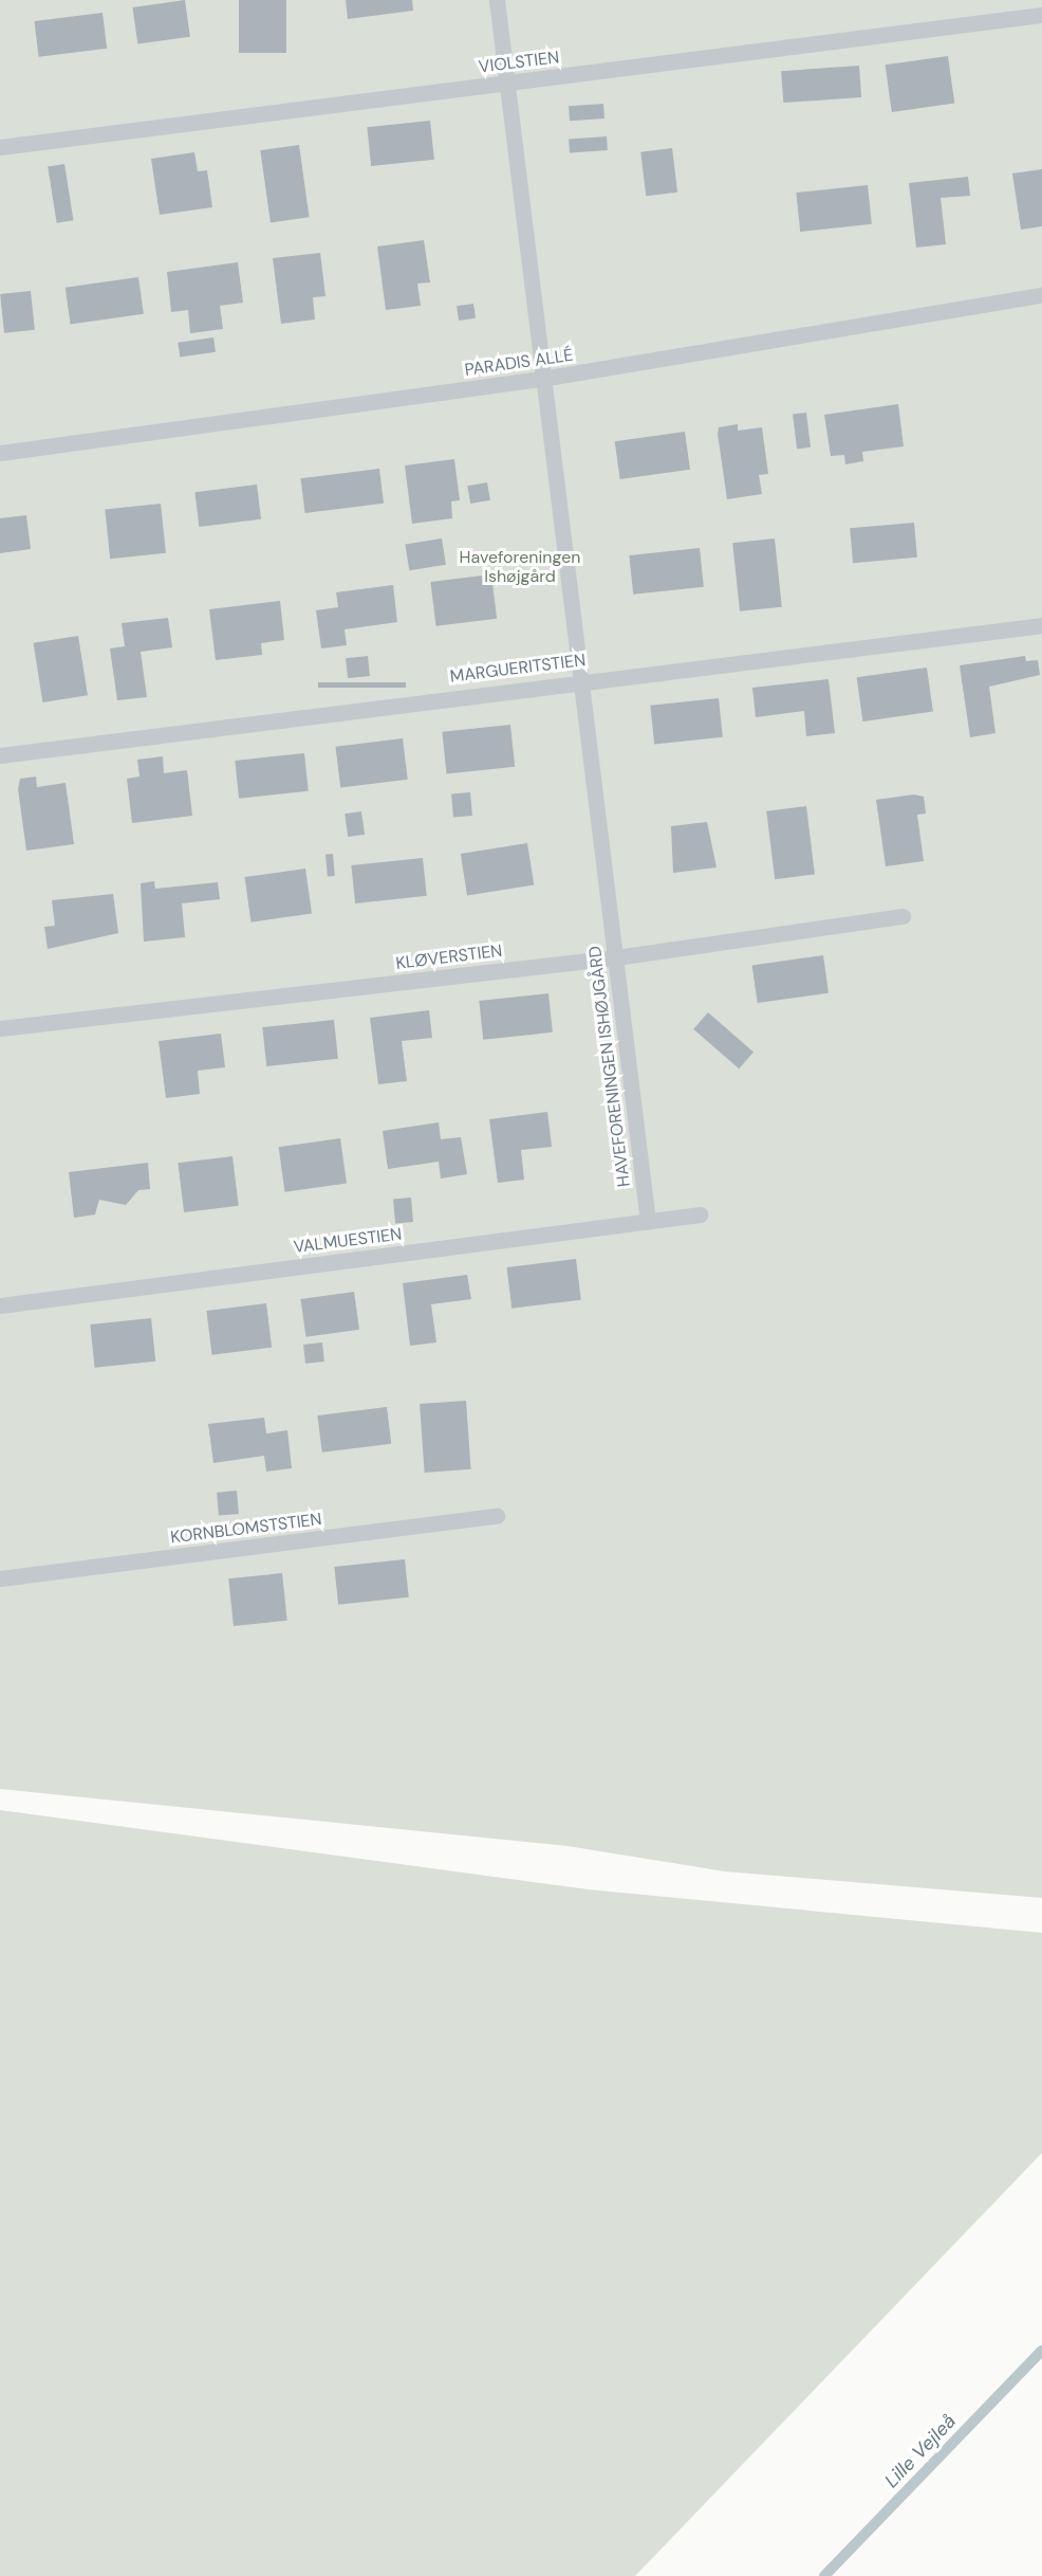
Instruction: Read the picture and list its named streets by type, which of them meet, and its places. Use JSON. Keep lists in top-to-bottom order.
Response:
{
  "streets": {
    "lane": [
      "VIOLSTIEN",
      "PARADIS ALLÉ",
      "MARGUERITSTIEN",
      "KLØVERSTIEN",
      "HAVEFORENINGEN ISHØJGÅRD",
      "VALMUESTIEN",
      "KORNBLOMSTSTIEN"
    ]
  },
  "crossings": [
    ["VIOLSTIEN", "HAVEFORENINGEN ISHØJGÅRD"],
    ["PARADIS ALLÉ", "HAVEFORENINGEN ISHØJGÅRD"],
    ["MARGUERITSTIEN", "HAVEFORENINGEN ISHØJGÅRD"],
    ["KLØVERSTIEN", "HAVEFORENINGEN ISHØJGÅRD"],
    ["HAVEFORENINGEN ISHØJGÅRD", "VALMUESTIEN"]
  ],
  "water": ["Lille Vejleå"],
  "parks": ["Haveforeningen Ishøjgård"]
}
